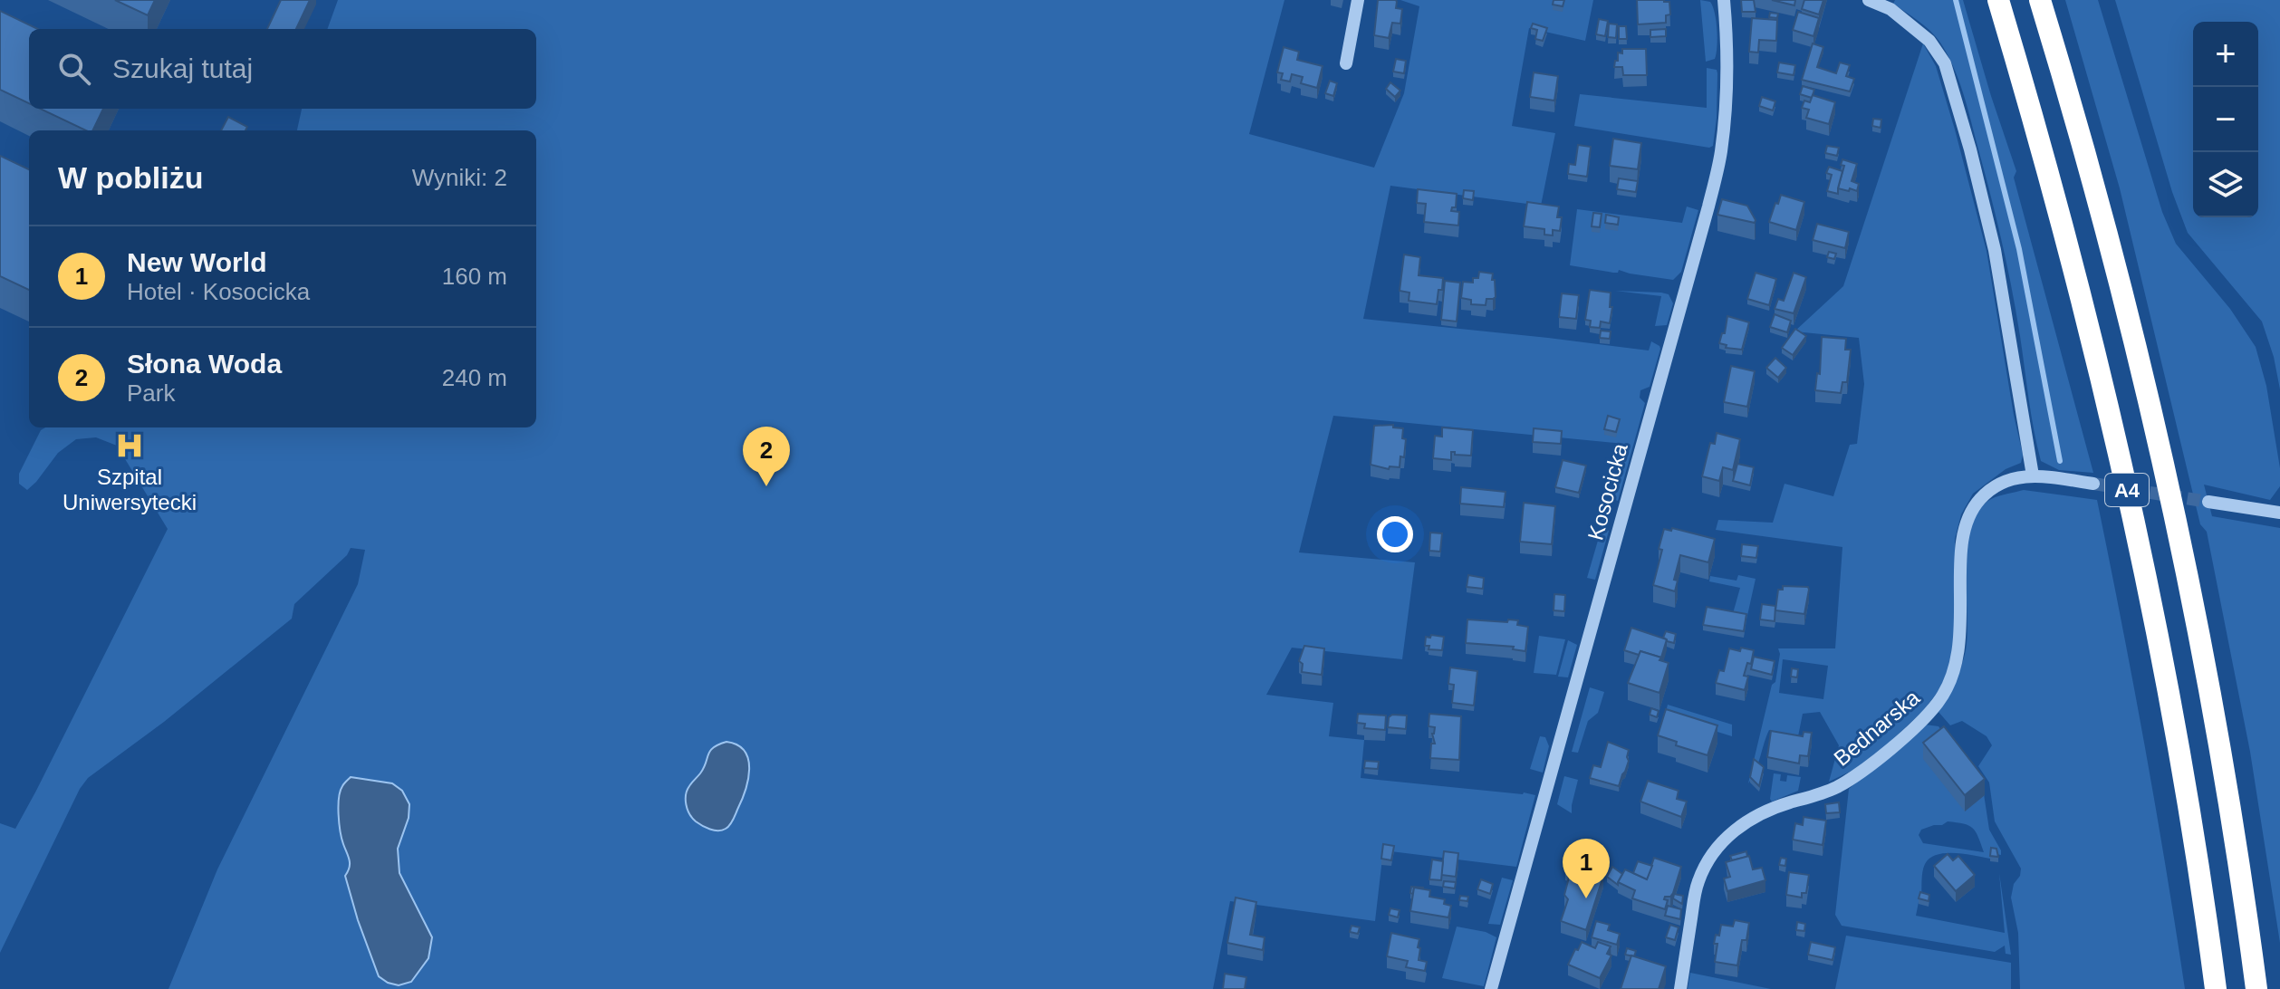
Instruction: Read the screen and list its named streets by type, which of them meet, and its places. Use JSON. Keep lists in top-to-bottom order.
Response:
{
  "streets": {
    "highway": ["A4"],
    "street": ["Kosocicka", "Bednarska"]
  },
  "places": {
    "hospital": ["Szpital Uniwersytecki"]
  },
  "page": {
    "map_buttons": ["+", "−"],
    "search": "Szukaj tutaj",
    "heading": ["W pobliżu", "Wyniki: 2"],
    "list": [
      {
        "mark": "1",
        "name": "New World",
        "note": "Hotel · Kosocicka",
        "value": "160 m"
      },
      {
        "mark": "2",
        "name": "Słona Woda",
        "note": "Park",
        "value": "240 m"
      }
    ],
    "pins": ["2", "1"]
  }
}
